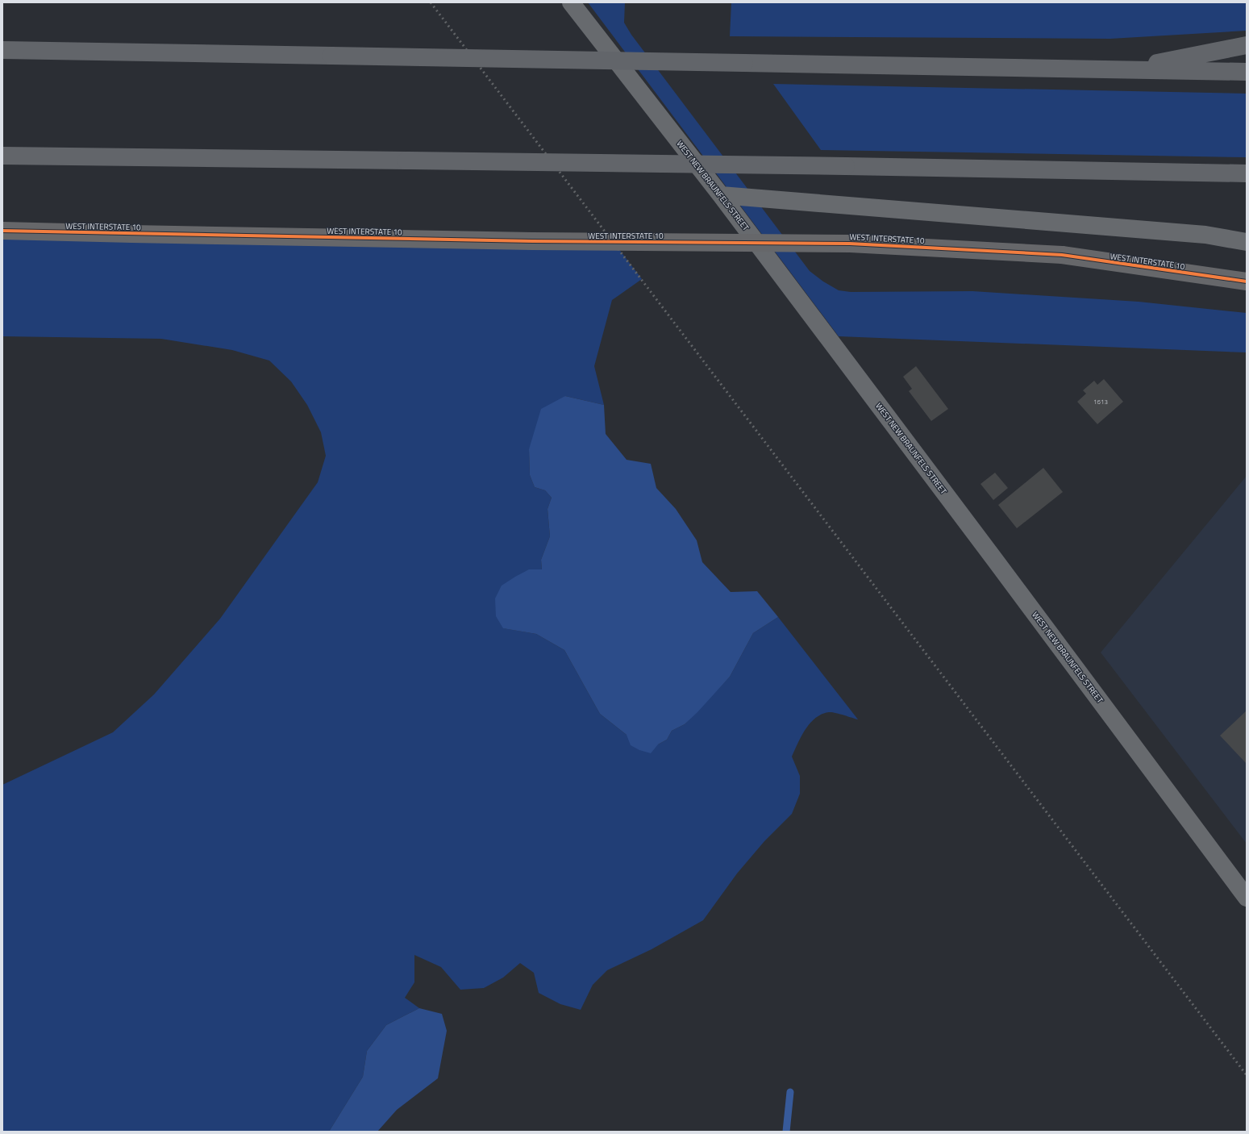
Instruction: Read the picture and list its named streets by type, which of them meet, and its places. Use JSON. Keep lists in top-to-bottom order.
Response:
{
  "streets": {
    "main road": ["WEST NEW BRAUNFELS STREET"],
    "street": ["WEST INTERSTATE 10"]
  },
  "house_numbers": ["1613"]
}
